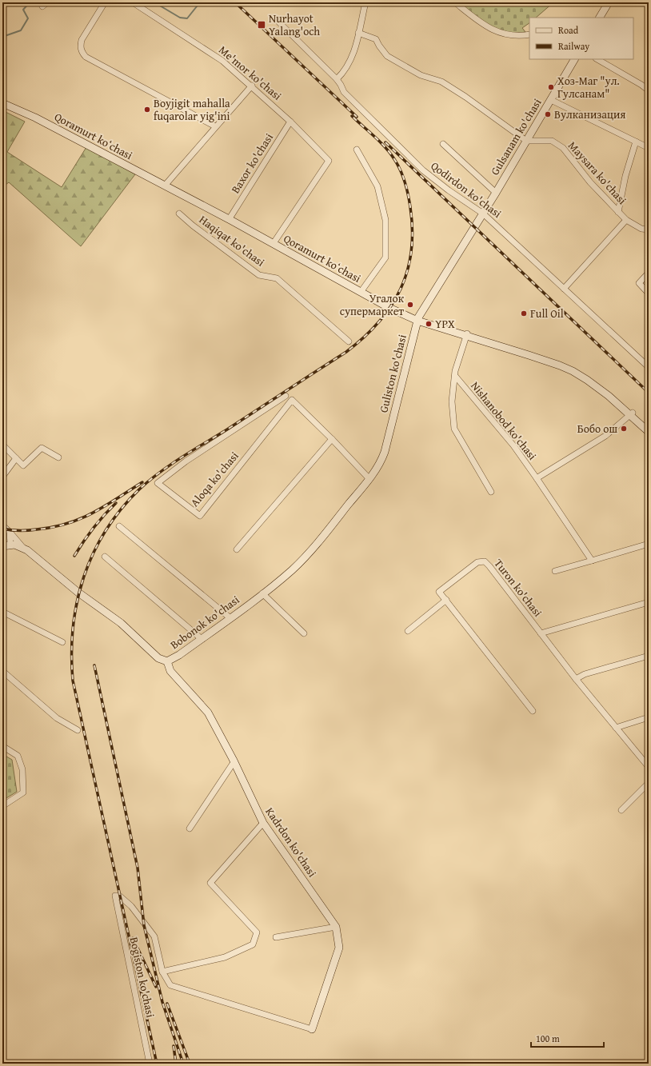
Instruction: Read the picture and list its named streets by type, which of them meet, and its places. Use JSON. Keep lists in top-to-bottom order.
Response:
{
  "streets": {
    "main road": [
      "Qoramurt koʻchasi",
      "Gulsanam ko'chasi",
      "Guliston ko'chasi",
      "Bobonok ko'chasi",
      "Kadrdon ko'chasi"
    ],
    "street": [
      "Me'mor ko'chasi",
      "Baxor ko'chasi",
      "Maysara ko'chasi",
      "Qodirdon ko'chasi",
      "Haqiqat ko'chasi",
      "Nishanobod ko'chasi",
      "Aloqa ko'chasi",
      "Turon ko'chasi",
      "Bogiston ko'chasi"
    ]
  },
  "crossings": [
    ["Me'mor ko'chasi", "Qoramurt koʻchasi"],
    ["Me'mor ko'chasi", "Baxor ko'chasi"],
    ["Qoramurt koʻchasi", "Baxor ko'chasi"],
    ["Qoramurt koʻchasi", "Guliston ko'chasi"],
    ["Gulsanam ko'chasi", "Maysara ko'chasi"],
    ["Gulsanam ko'chasi", "Qodirdon ko'chasi"],
    ["Gulsanam ko'chasi", "Guliston ko'chasi"],
    ["Guliston ko'chasi", "Bobonok ko'chasi"],
    ["Bobonok ko'chasi", "Kadrdon ko'chasi"]
  ],
  "places": {
    "transit": ["Nurhayot Yalang'och"],
    "other": [
      "Хоз-Маг \"ул. Гулсанам\"",
      "Boyjigit mahalla fuqarolar yig'ini",
      "Вулканизация",
      "Угалок супермаркет",
      "Full Oil",
      "YPX",
      "Бобо ош"
    ]
  },
  "legend": ["Road", "Railway"],
  "scale_bar": "100 m"
}
